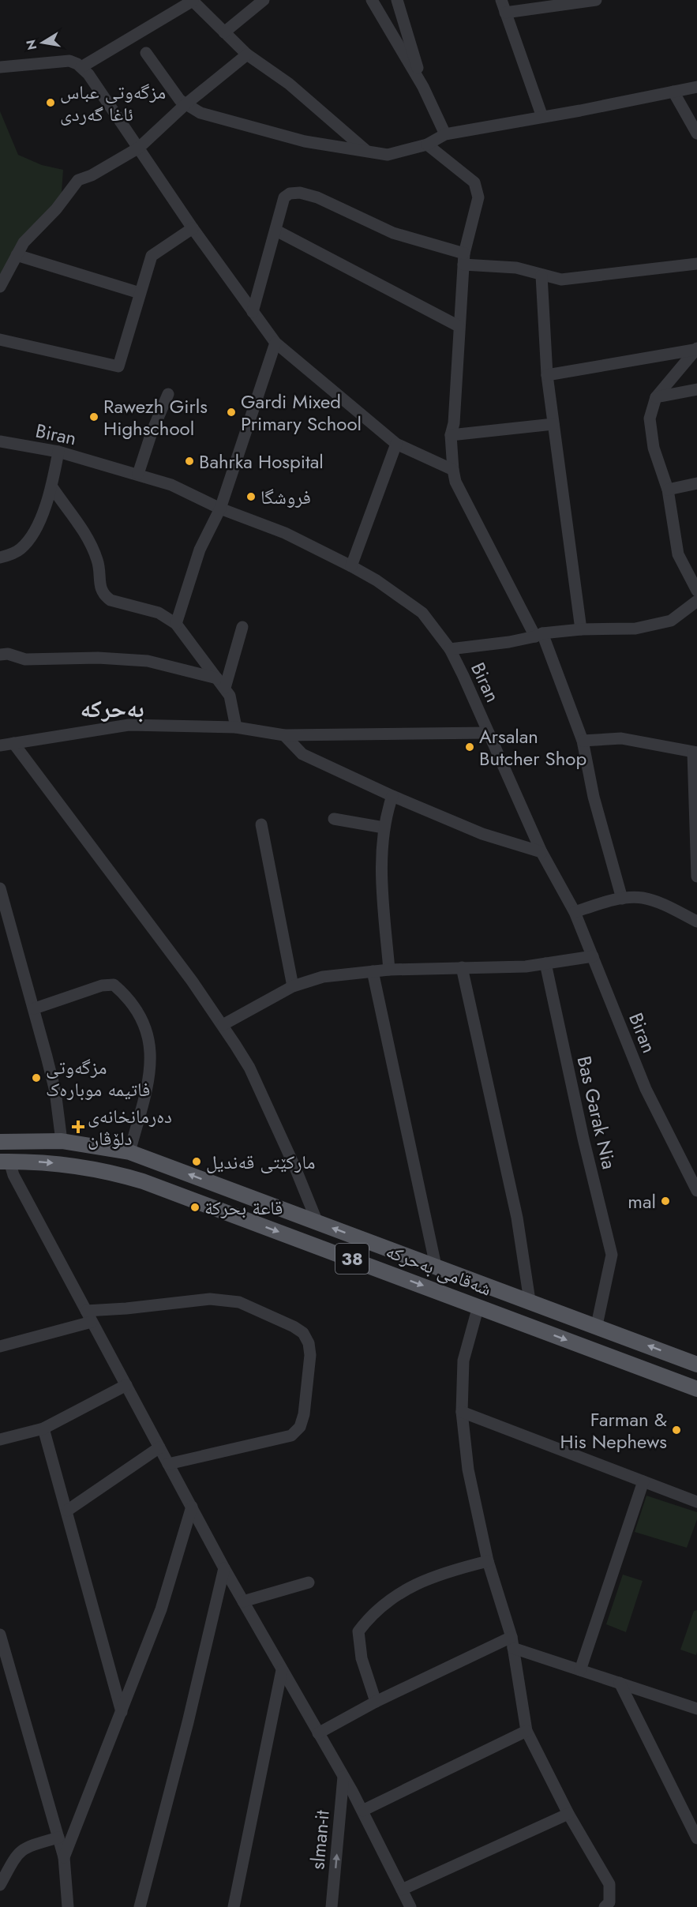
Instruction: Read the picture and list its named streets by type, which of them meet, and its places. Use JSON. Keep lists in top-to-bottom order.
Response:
{
  "streets": {
    "main road": ["38", "شەقامی بەحرکە"],
    "street": ["Biran", "Bas Garak Nia", "slman-it"]
  },
  "crossings": [
    ["Bas Garak Nia", "شەقامی بەحرکە"]
  ],
  "districts": ["بەحرکە"],
  "places": {
    "other": [
      "مزگه‌وتی عباس ئاغا گه‌ردی",
      "Gardi Mixed Primary School",
      "Rawezh Girls Highschool",
      "Bahrka Hospital",
      "فروشگا",
      "Arsalan Butcher Shop",
      "مزگەوتی فاتیمە موبارەک",
      "مارکێتی قەندیل",
      "mal",
      "قاعة بحركة",
      "Farman & His Nephews"
    ],
    "health": ["دەرمانخانەی دلۆڤان"]
  },
  "north": "left"
}
